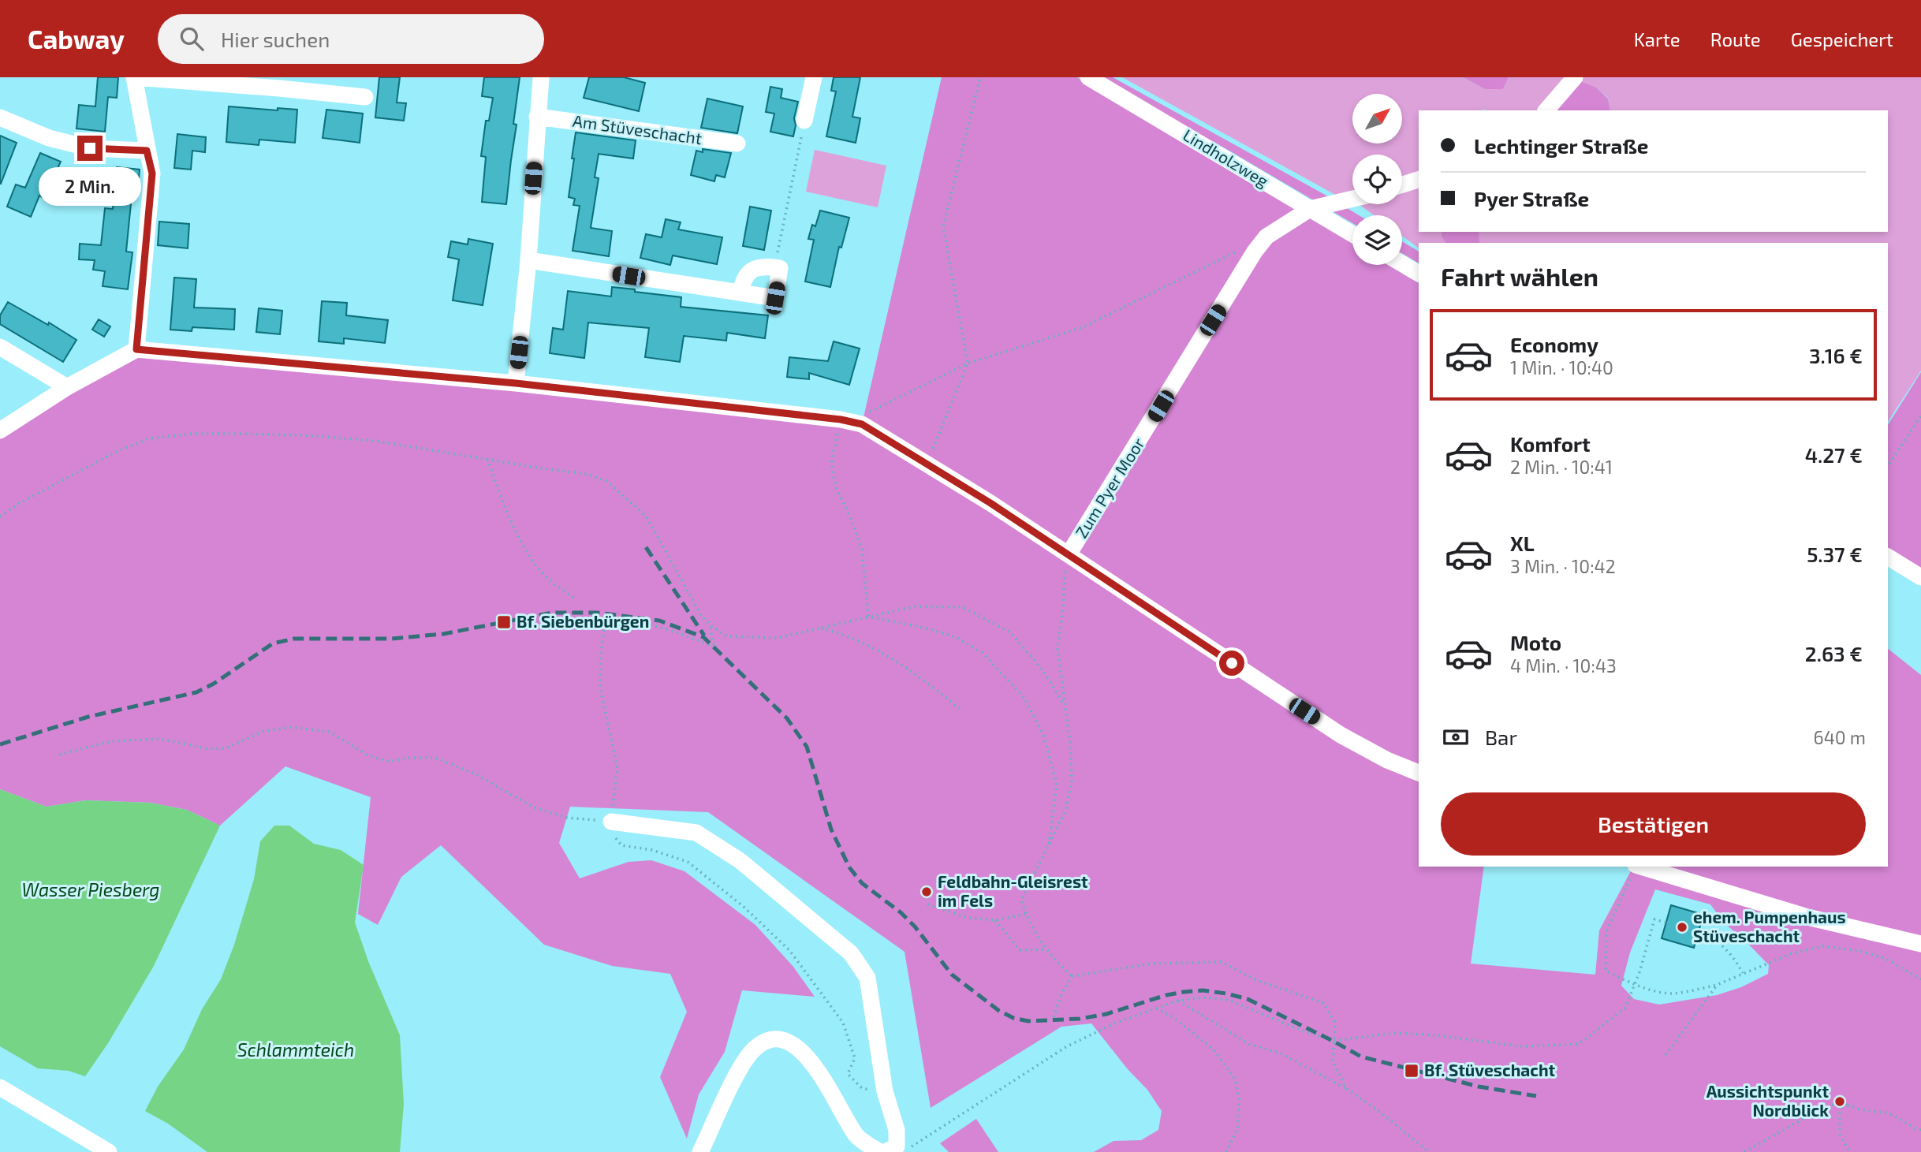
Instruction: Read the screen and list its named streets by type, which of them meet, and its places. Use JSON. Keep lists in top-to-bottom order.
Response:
{
  "streets": {
    "street": ["Am Stüveschacht", "Lindholzweg", "Zum Pyer Moor"]
  },
  "crossings": [
    ["Lindholzweg", "Zum Pyer Moor"]
  ],
  "water": ["Wasser Piesberg", "Schlammteich"],
  "places": {
    "transit": ["Bf. Siebenbürgen", "Bf. Stüveschacht"],
    "other": ["Feldbahn-Gleisrest im Fels", "ehem. Pumpenhaus Stüveschacht", "Aussichtspunkt Nordblick"]
  },
  "north": "top right",
  "page": {
    "header": "Cabway",
    "search": "Hier suchen",
    "nav": ["Karte", "Route", "Gespeichert"],
    "banner": ["Lechtinger Straße", "Pyer Straße"],
    "bubble": "2 Min.",
    "heading": "Fahrt wählen",
    "list": [
      {
        "name": "Economy",
        "note": "1 Min. · 10:40",
        "value": "3.16 €"
      },
      {
        "name": "Komfort",
        "note": "2 Min. · 10:41",
        "value": "4.27 €"
      },
      {
        "name": "XL",
        "note": "3 Min. · 10:42",
        "value": "5.37 €"
      },
      {
        "name": "Moto",
        "note": "4 Min. · 10:43",
        "value": "2.63 €"
      }
    ],
    "pay": ["Bar", "640 m"],
    "buttons": "Bestätigen"
  }
}
